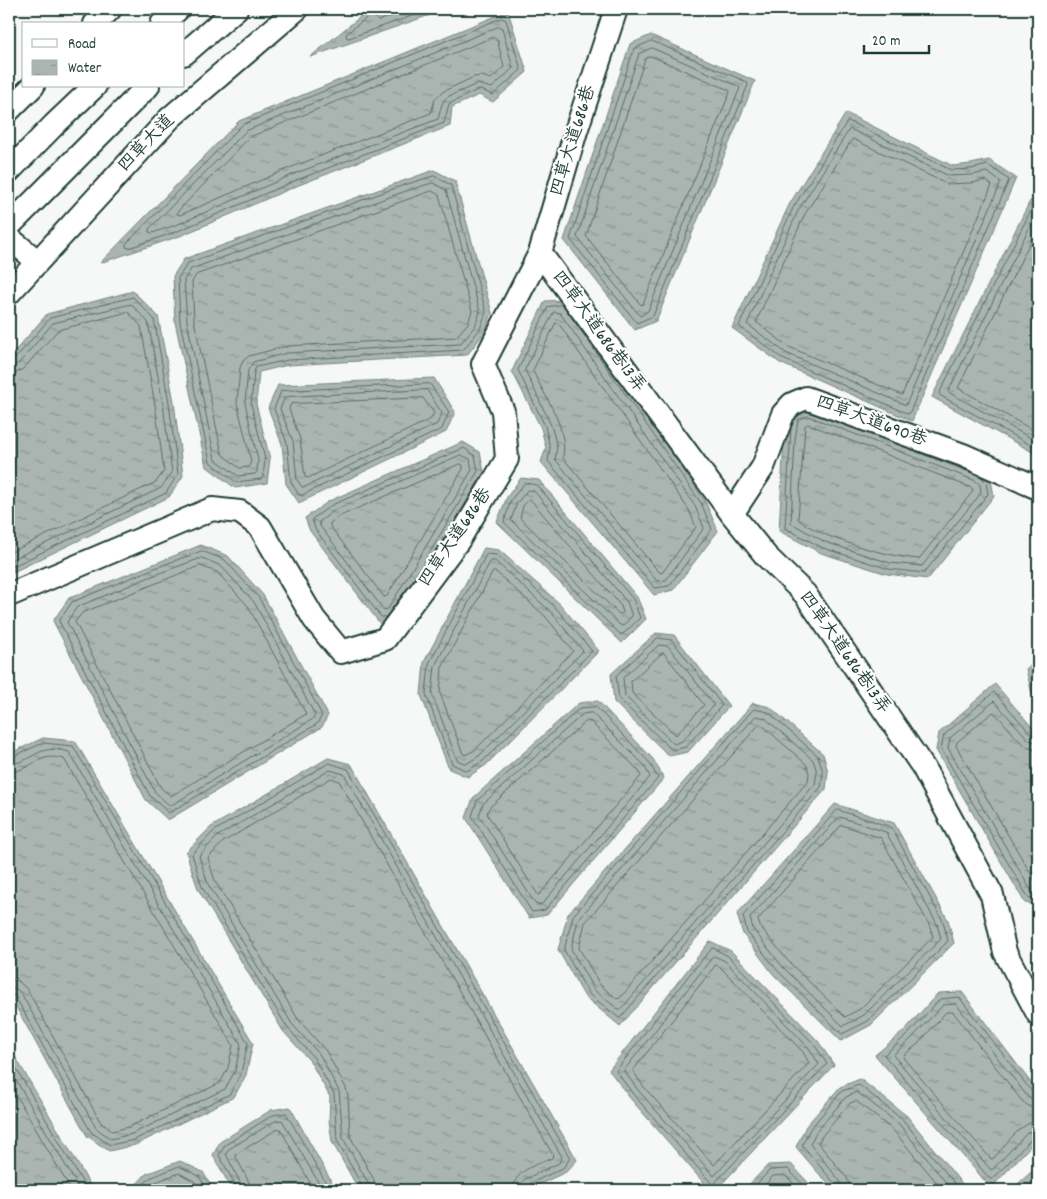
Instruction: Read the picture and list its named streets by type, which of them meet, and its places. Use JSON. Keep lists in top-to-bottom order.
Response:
{
  "streets": {
    "street": [
      "四草大道686巷",
      "四草大道",
      "四草大道686巷13弄",
      "四草大道690巷"
    ]
  },
  "crossings": [
    ["四草大道686巷", "四草大道686巷13弄"],
    ["四草大道686巷13弄", "四草大道690巷"]
  ],
  "legend": ["Road", "Water"],
  "scale_bar": "20 m"
}
